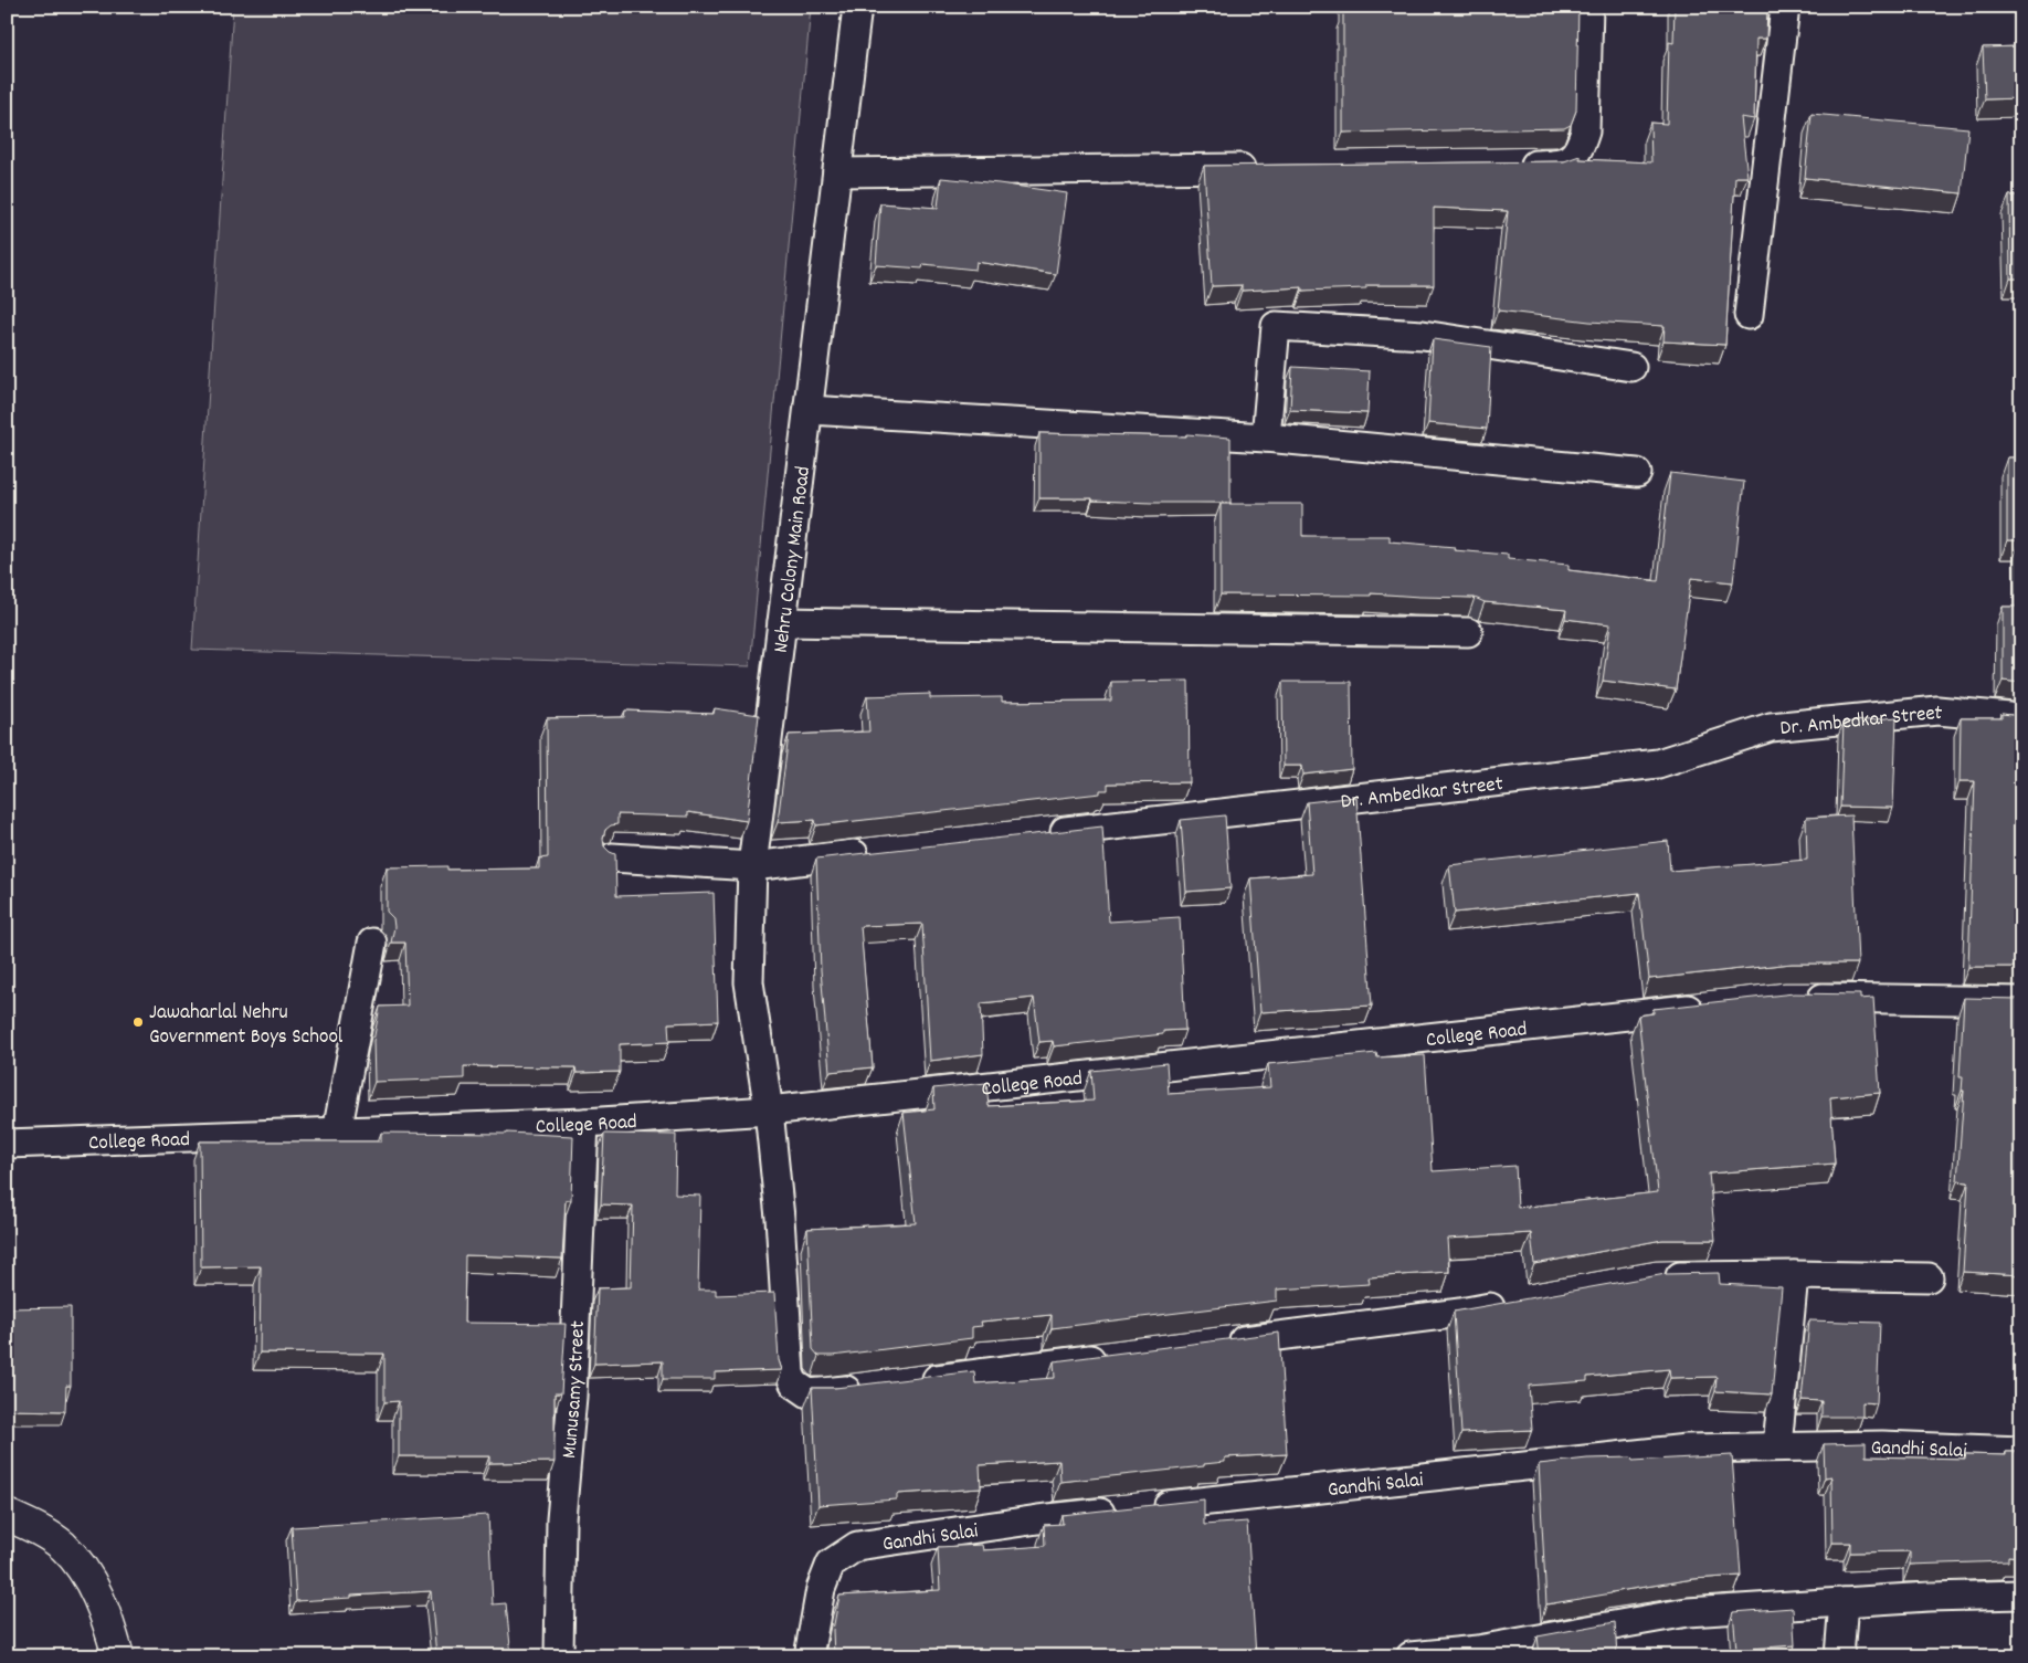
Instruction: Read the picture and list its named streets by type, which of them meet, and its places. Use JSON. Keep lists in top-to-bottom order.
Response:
{
  "streets": {
    "street": [
      "Nehru Colony Main Road",
      "Dr. Ambedkar Street",
      "College Road",
      "Munusamy Street",
      "Gandhi Salai"
    ]
  },
  "crossings": [
    ["Nehru Colony Main Road", "College Road"],
    ["College Road", "Munusamy Street"]
  ],
  "places": ["Jawaharlal Nehru Government Boys School"]
}
